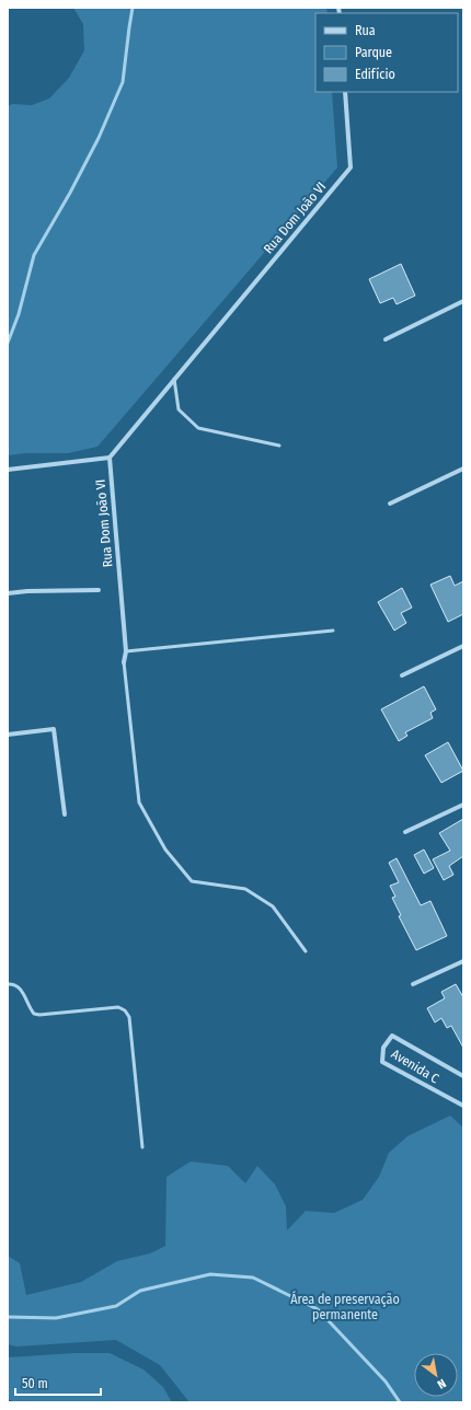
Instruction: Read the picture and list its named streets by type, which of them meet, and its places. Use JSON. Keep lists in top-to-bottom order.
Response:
{
  "streets": {
    "street": ["Rua Dom João VI", "Avenida C"]
  },
  "parks": ["Área de preservação permanente"],
  "legend": ["Rua", "Parque", "Edifício"],
  "scale_bar": "50 m",
  "north": "bottom right"
}
